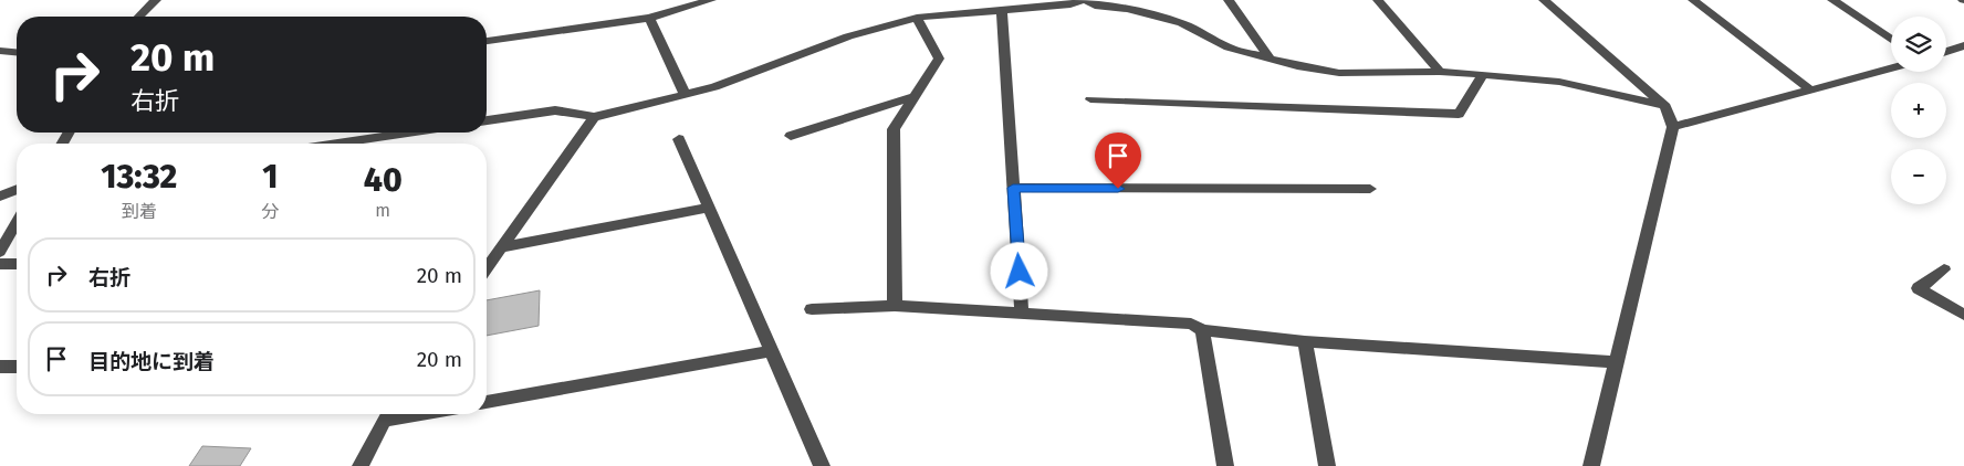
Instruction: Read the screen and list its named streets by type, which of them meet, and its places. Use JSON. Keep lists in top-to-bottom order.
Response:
{
  "page": {
    "map_buttons": ["+", "−"],
    "turn": ["20 m", "右折"],
    "eta": [
      "13:32",
      "到着",
      "1",
      "分",
      "40",
      "m"
    ],
    "list": [
      {
        "name": "右折",
        "value": "20 m"
      },
      {
        "name": "目的地に到着",
        "value": "20 m"
      }
    ]
  }
}
